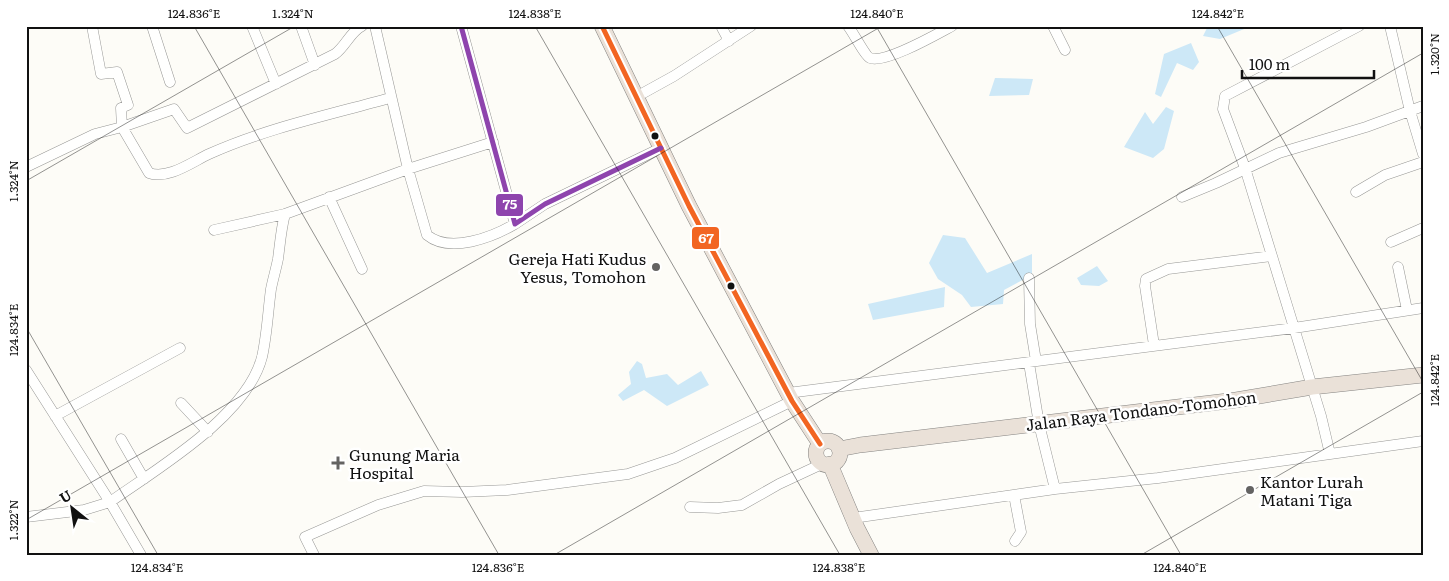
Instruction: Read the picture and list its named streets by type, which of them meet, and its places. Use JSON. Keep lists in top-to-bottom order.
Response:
{
  "streets": {
    "highway": ["Jalan Raya Tondano-Tomohon"]
  },
  "places": {
    "other": ["Gereja Hati Kudus Yesus, Tomohon", "Kantor Lurah Matani Tiga"],
    "health": ["Gunung Maria Hospital"]
  },
  "lines": ["transit line 67", "transit line 75"],
  "scale_bar": "100 m",
  "north": "top left",
  "coordinates": [
    "124.836°E",
    "1.324°N",
    "124.838°E",
    "124.840°E",
    "124.842°E",
    "1.320°N",
    "124.834°E",
    "1.322°N"
  ]
}
